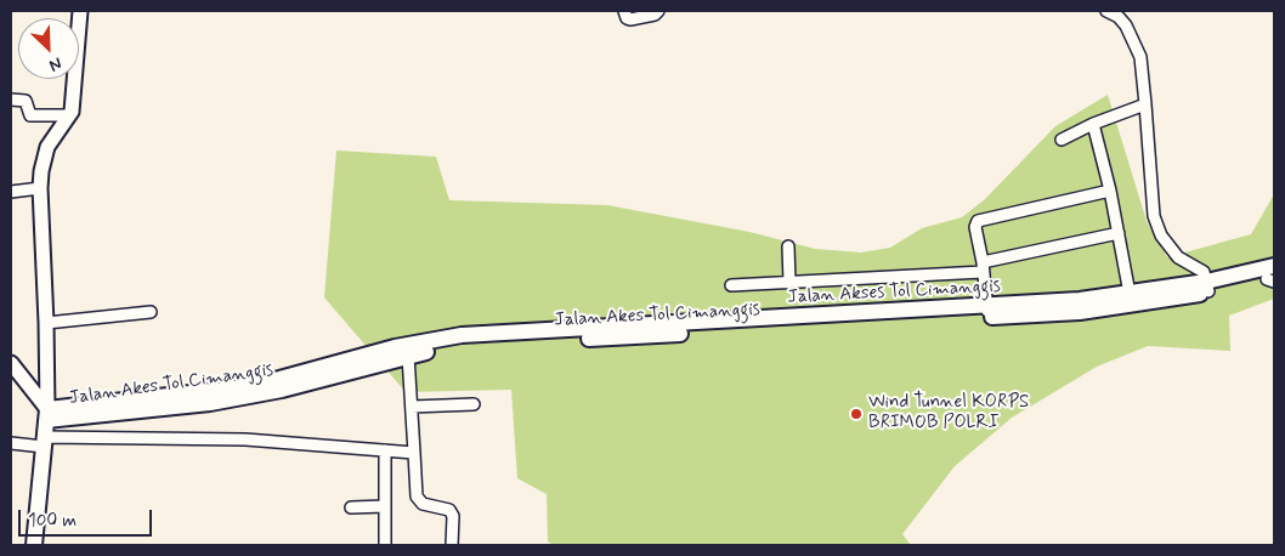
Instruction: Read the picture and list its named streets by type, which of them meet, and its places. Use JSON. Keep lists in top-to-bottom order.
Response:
{
  "streets": {
    "main road": ["Jalan Akses Tol Cimanggis", "Jalan Akes Tol Cimanggis"]
  },
  "crossings": [
    ["Jalan Akses Tol Cimanggis", "Jalan Akes Tol Cimanggis"]
  ],
  "places": ["Wind Tunnel KORPS BRIMOB POLRI"],
  "scale_bar": "100 m",
  "north": "bottom right"
}
